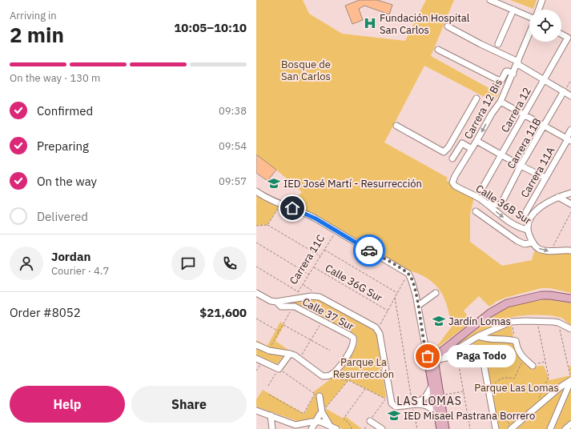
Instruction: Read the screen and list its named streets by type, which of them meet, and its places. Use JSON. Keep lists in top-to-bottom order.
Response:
{
  "streets": {
    "street": [
      "Carrera 12 Bis",
      "Carrera 12",
      "Carrera 11B",
      "Carrera 11A",
      "Calle 36B Sur",
      "Carrera 11C",
      "Calle 37 Sur"
    ],
    "path": ["Calle 36G Sur"]
  },
  "crossings": [
    ["Carrera 12 Bis", "Calle 36B Sur"],
    ["Carrera 11B", "Calle 36B Sur"],
    ["Carrera 11C", "Calle 36G Sur"],
    ["Carrera 11C", "Calle 37 Sur"]
  ],
  "districts": ["LAS LOMAS"],
  "parks": ["Bosque de San Carlos", "Parque La Resurrección", "Parque Las Lomas"],
  "places": {
    "hospital": ["Fundación Hospital San Carlos"],
    "school or university": ["IED José Martí - Resurrección", "Jardín Lomas", "IED Misael Pastrana Borrero"],
    "other": ["Paga Todo"]
  },
  "page": {
    "heading": ["2 min", "Arriving in", "10:05–10:10"],
    "panel": [
      "Jordan",
      "Courier · 4.7",
      "Order #8052",
      "$21,600"
    ],
    "bar": "On the way · 130 m",
    "list": [
      ["Confirmed", "09:38"],
      ["Preparing", "09:54"],
      ["On the way", "09:57"],
      "Delivered"
    ],
    "bubble": "Paga Todo",
    "buttons": ["Help", "Share"]
  }
}
